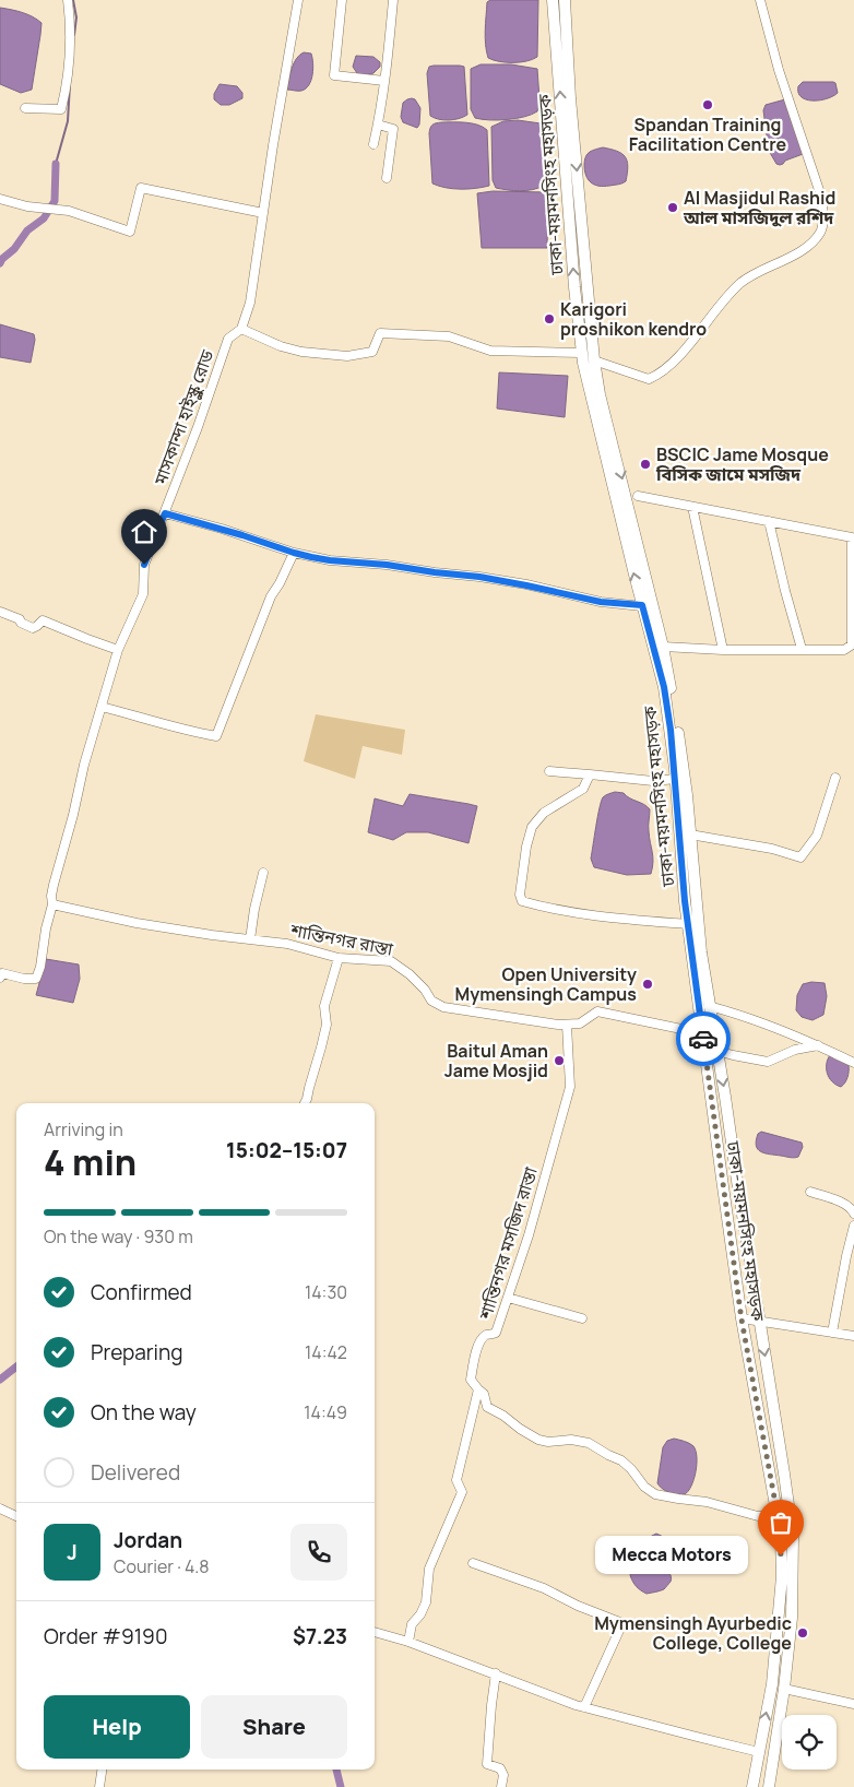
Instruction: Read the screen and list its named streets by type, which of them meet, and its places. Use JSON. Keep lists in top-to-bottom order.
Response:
{
  "streets": {
    "main road": ["ঢাকা-ময়মনসিংহ মহাসড়ক"],
    "street": ["মাসকান্দা হাইস্কুল রোড", "শান্তিনগর রাস্তা", "শান্তিনগর মসজিদ রাস্তা"]
  },
  "crossings": [
    ["ঢাকা-ময়মনসিংহ মহাসড়ক", "শান্তিনগর রাস্তা"],
    ["মাসকান্দা হাইস্কুল রোড", "শান্তিনগর রাস্তা"],
    ["শান্তিনগর রাস্তা", "শান্তিনগর মসজিদ রাস্তা"]
  ],
  "places": [
    "Spandan Training Facilitation Centre",
    "Al Masjidul Rashid আল মাসজিদুল রশিদ",
    "Karigori proshikon kendro",
    "BSCIC Jame Mosque বিসিক জামে মসজিদ",
    "Open University Mymensingh Campus",
    "Baitul Aman Jame Mosjid",
    "Mecca Motors",
    "Mymensingh Ayurbedic College, College"
  ],
  "page": {
    "heading": ["4 min", "Arriving in", "15:02–15:07"],
    "panel": [
      "Jordan",
      "Courier · 4.8",
      "Order #9190",
      "$7.23"
    ],
    "bar": "On the way · 930 m",
    "list": [
      ["Confirmed", "14:30"],
      ["Preparing", "14:42"],
      ["On the way", "14:49"],
      "Delivered"
    ],
    "round": "J",
    "bubble": "Mecca Motors",
    "buttons": ["Help", "Share"]
  }
}
